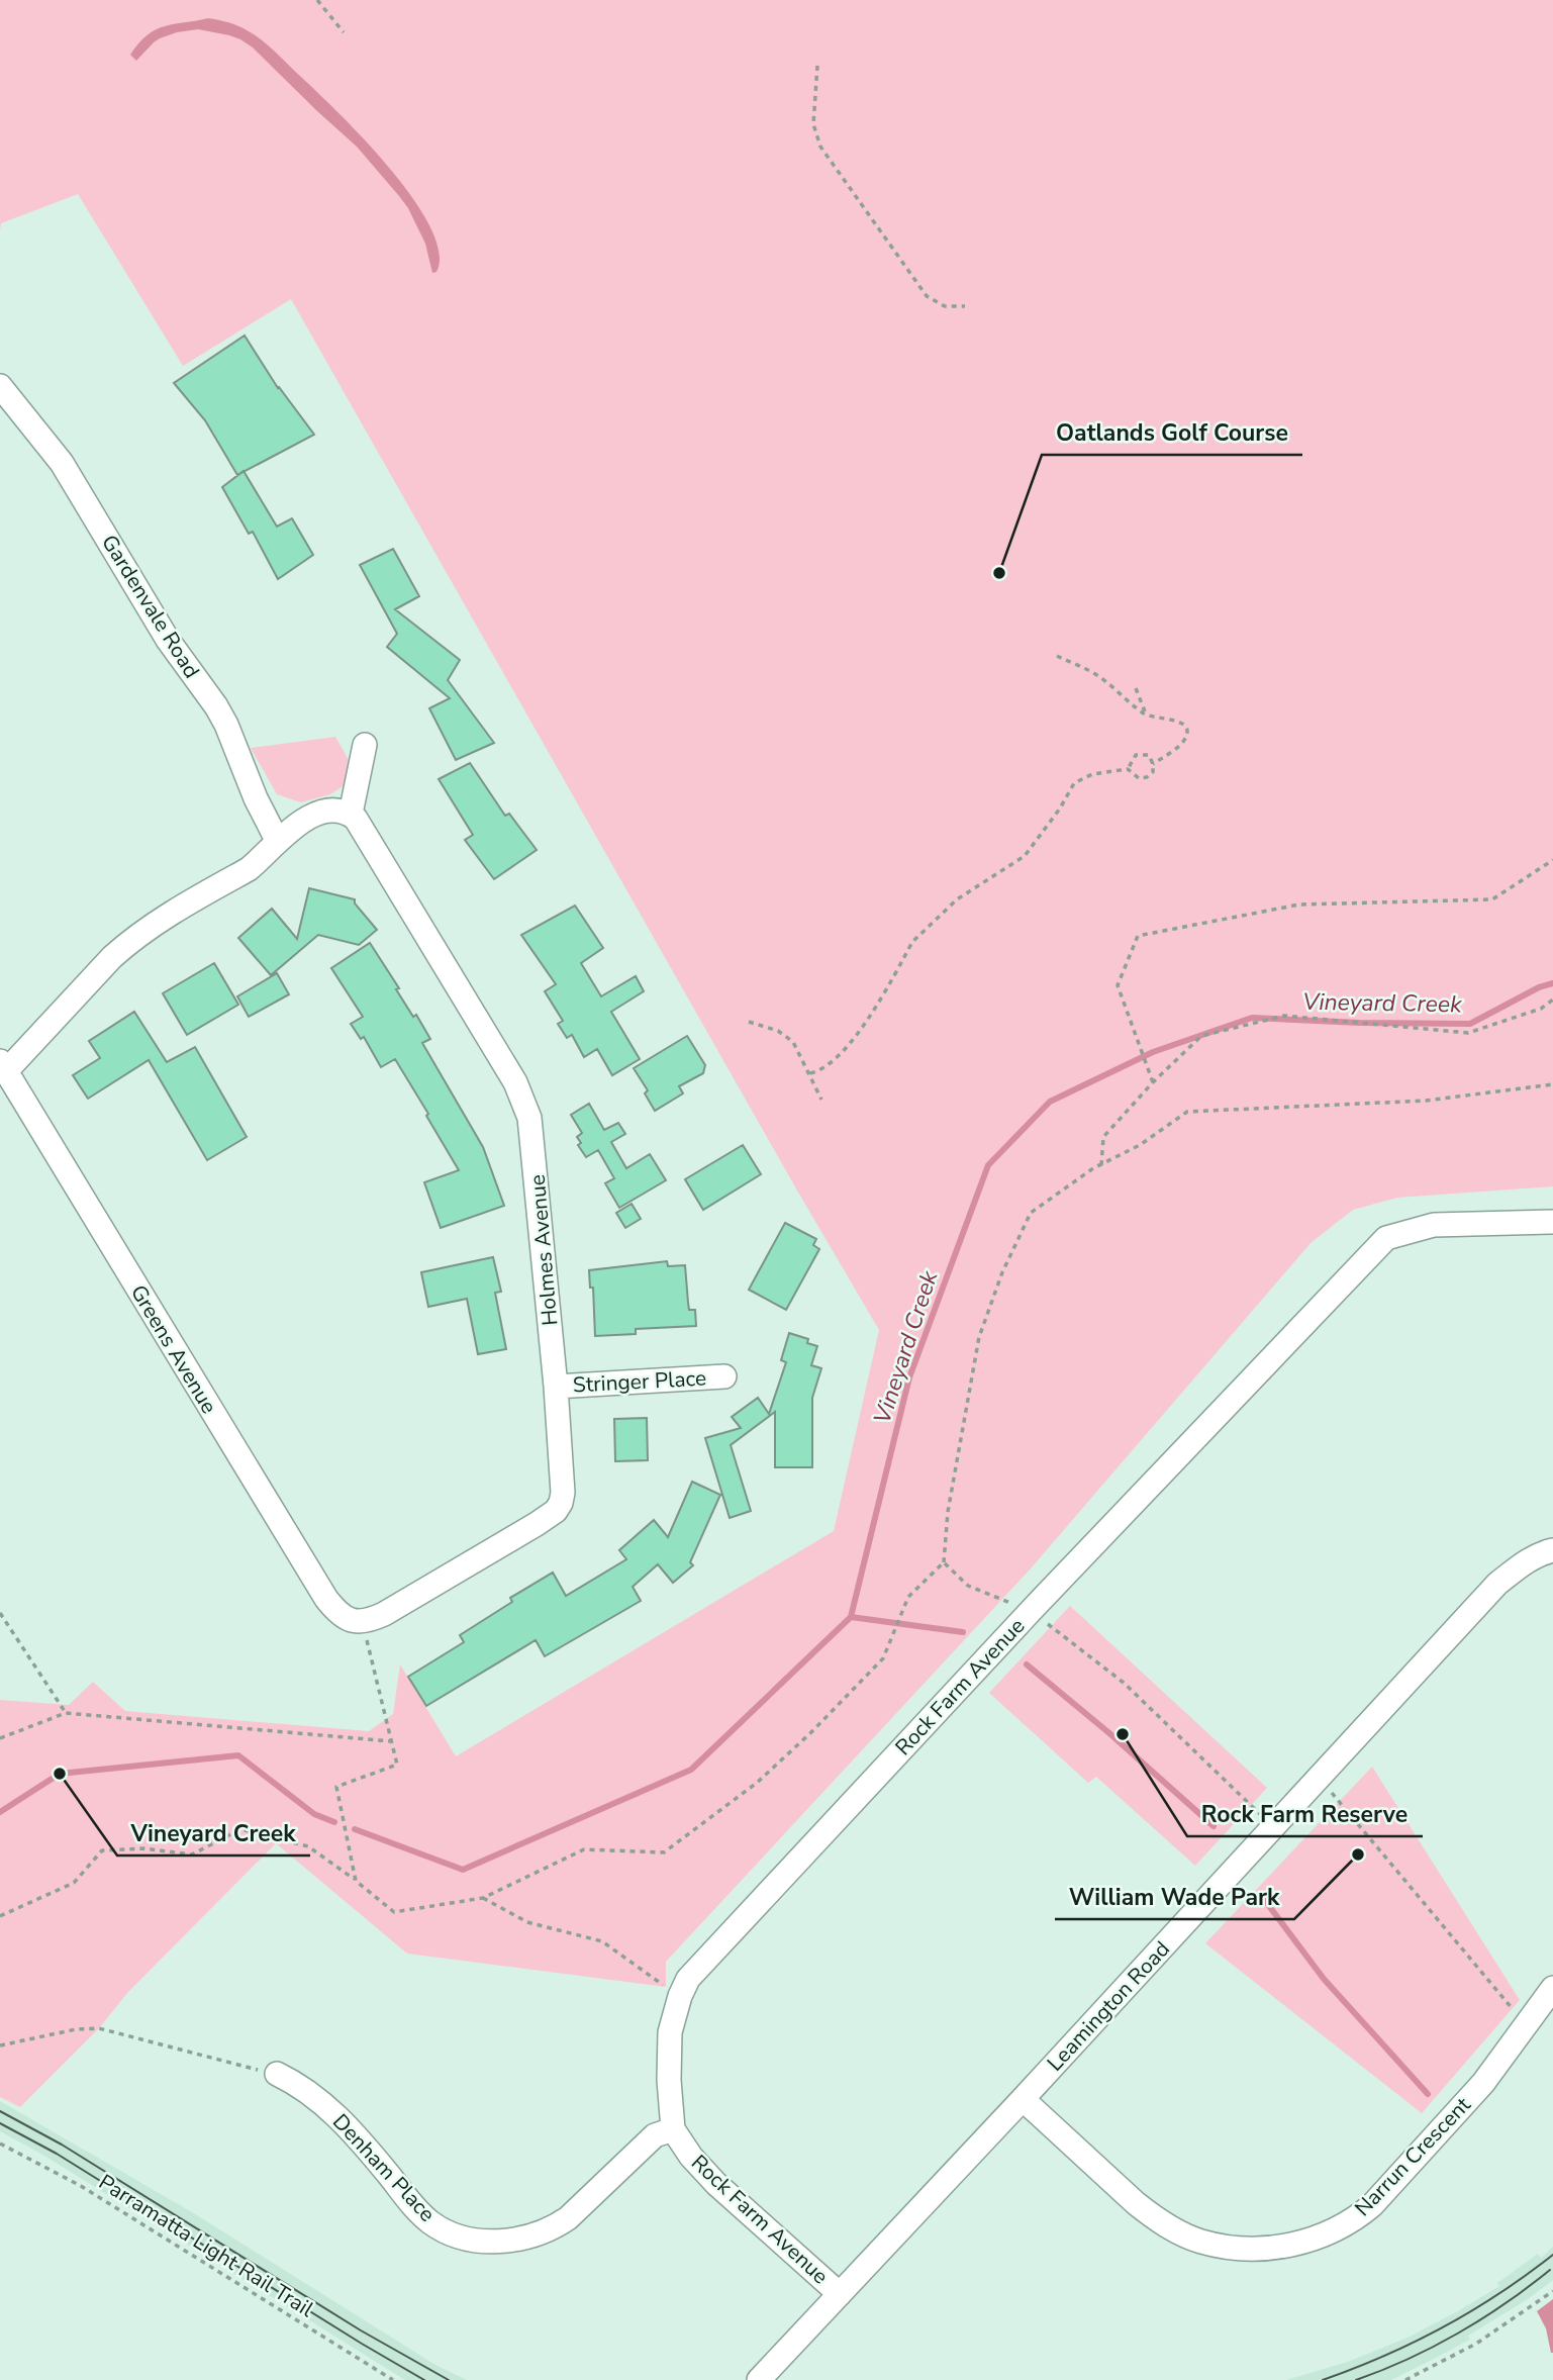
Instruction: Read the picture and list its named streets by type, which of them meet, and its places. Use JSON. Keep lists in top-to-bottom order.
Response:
{
  "streets": {
    "street": [
      "Gardenvale Road",
      "Holmes Avenue",
      "Greens Avenue",
      "Stringer Place",
      "Rock Farm Avenue",
      "Leamington Road",
      "Narrun Crescent",
      "Denham Place"
    ],
    "path": ["Parramatta Light Rail Trail"]
  },
  "crossings": [
    ["Holmes Avenue", "Greens Avenue"],
    ["Holmes Avenue", "Stringer Place"],
    ["Rock Farm Avenue", "Leamington Road"],
    ["Rock Farm Avenue", "Denham Place"],
    ["Leamington Road", "Narrun Crescent"]
  ],
  "water": ["Vineyard Creek"],
  "places": [
    "Oatlands Golf Course",
    "Rock Farm Reserve",
    "Vineyard Creek",
    "William Wade Park"
  ]
}
